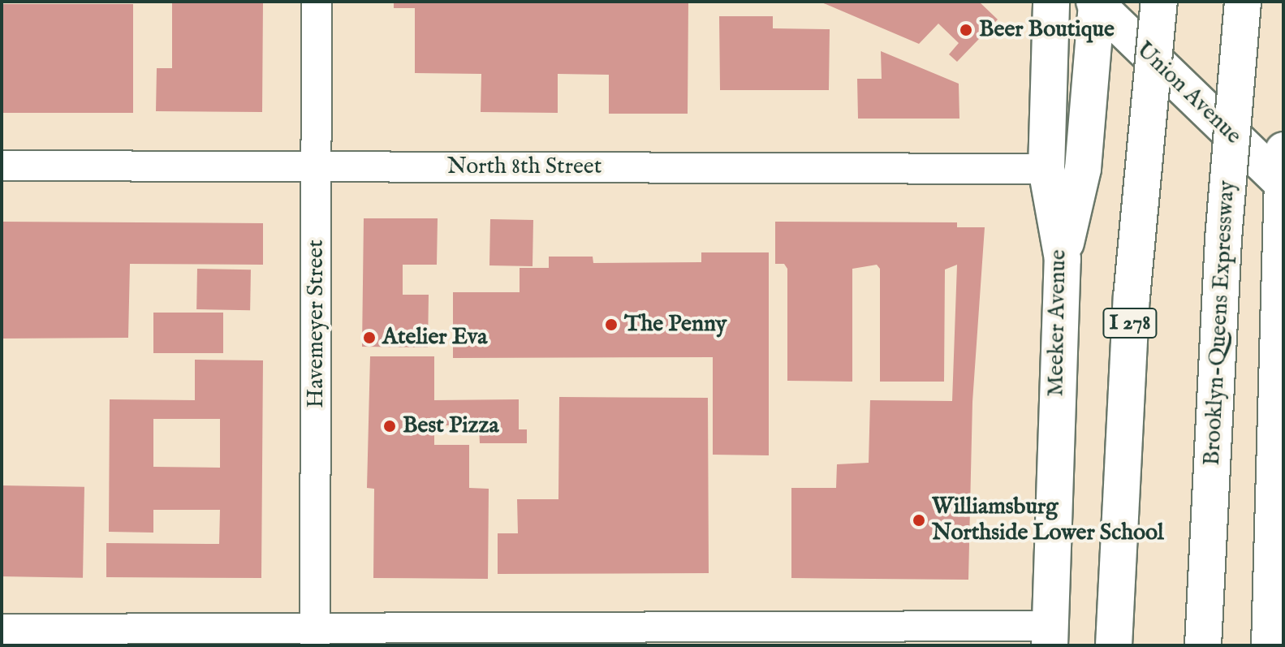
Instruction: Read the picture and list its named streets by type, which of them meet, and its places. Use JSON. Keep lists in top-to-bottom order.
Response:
{
  "streets": {
    "main road": [
      "Union Avenue",
      "Meeker Avenue",
      "I 278",
      "Brooklyn-Queens Expressway"
    ],
    "street": ["North 8th Street", "Havemeyer Street"]
  },
  "crossings": [
    ["North 8th Street", "Meeker Avenue"],
    ["North 8th Street", "Havemeyer Street"]
  ],
  "places": [
    "Beer Boutique",
    "The Penny",
    "Atelier Eva",
    "Best Pizza",
    "Williamsburg Northside Lower School"
  ]
}
